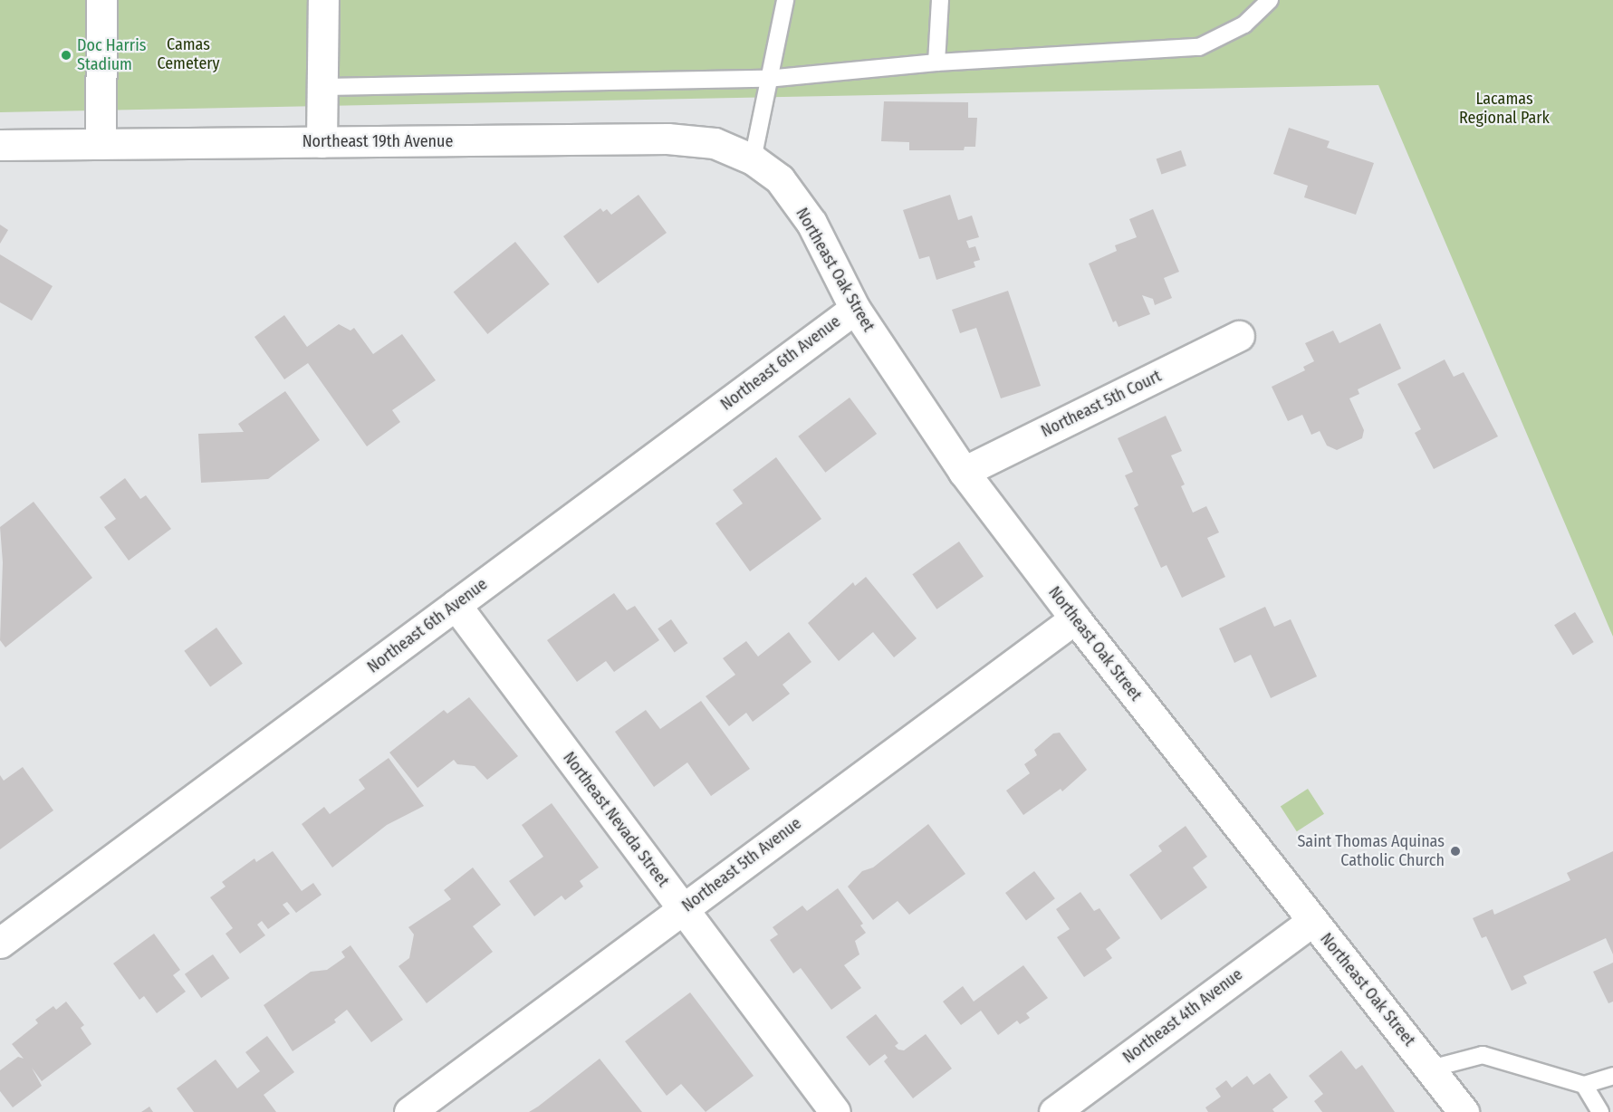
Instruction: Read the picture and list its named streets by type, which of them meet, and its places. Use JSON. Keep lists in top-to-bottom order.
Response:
{
  "streets": {
    "street": [
      "Northeast 19th Avenue",
      "Northeast Oak Street",
      "Northeast 6th Avenue",
      "Northeast 5th Court",
      "Northeast Nevada Street",
      "Northeast 5th Avenue",
      "Northeast 4th Avenue"
    ]
  },
  "crossings": [
    ["Northeast 19th Avenue", "Northeast Oak Street"],
    ["Northeast Oak Street", "Northeast 6th Avenue"],
    ["Northeast Oak Street", "Northeast 5th Court"],
    ["Northeast Oak Street", "Northeast 5th Avenue"],
    ["Northeast Oak Street", "Northeast 4th Avenue"],
    ["Northeast 6th Avenue", "Northeast Nevada Street"],
    ["Northeast Nevada Street", "Northeast 5th Avenue"]
  ],
  "parks": ["Camas Cemetery", "Lacamas Regional Park"],
  "places": ["Doc Harris Stadium", "Saint Thomas Aquinas Catholic Church"]
}
